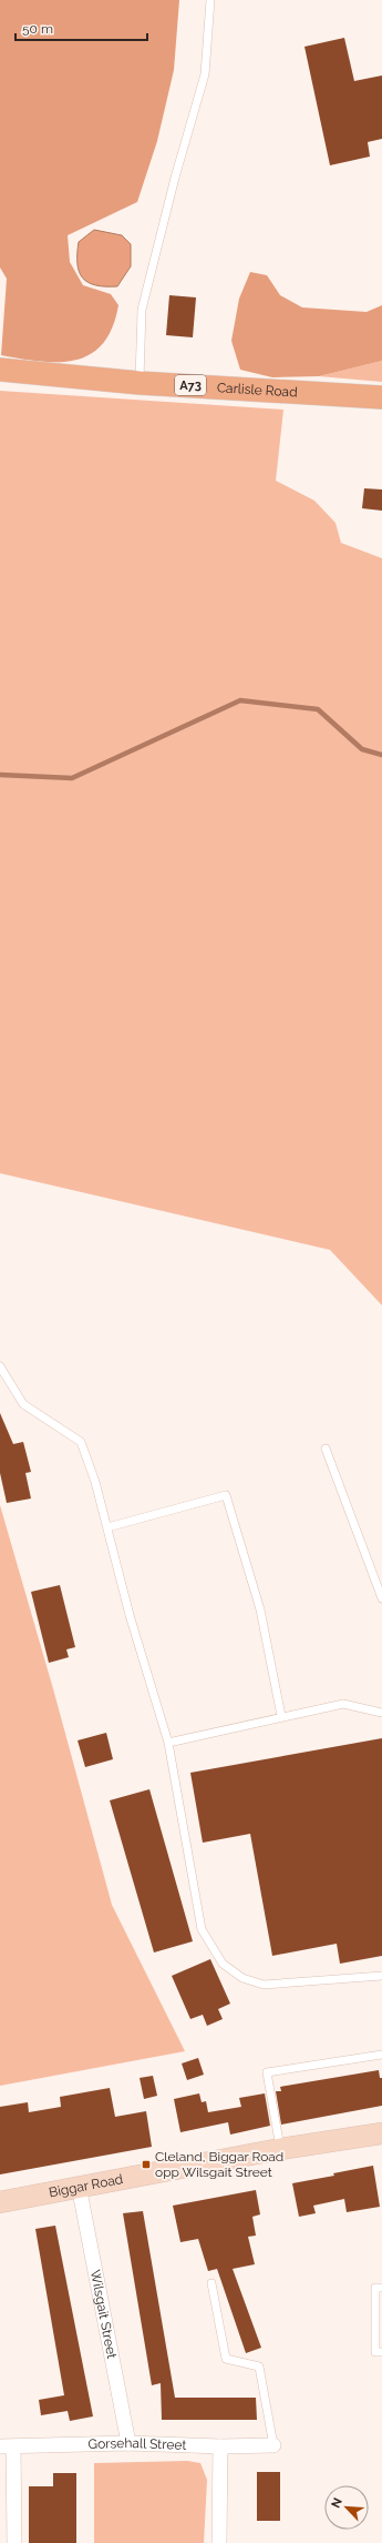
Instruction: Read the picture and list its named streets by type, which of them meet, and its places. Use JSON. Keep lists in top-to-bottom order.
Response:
{
  "streets": {
    "main road": ["A73", "Carlisle Road"],
    "street": ["Biggar Road", "Wilsgait Street", "Gorsehall Street"]
  },
  "crossings": [
    ["Biggar Road", "Wilsgait Street"],
    ["Wilsgait Street", "Gorsehall Street"]
  ],
  "places": {
    "transit": ["Cleland, Biggar Road opp Wilsgait Street"]
  },
  "scale_bar": "50 m",
  "north": "top left"
}
